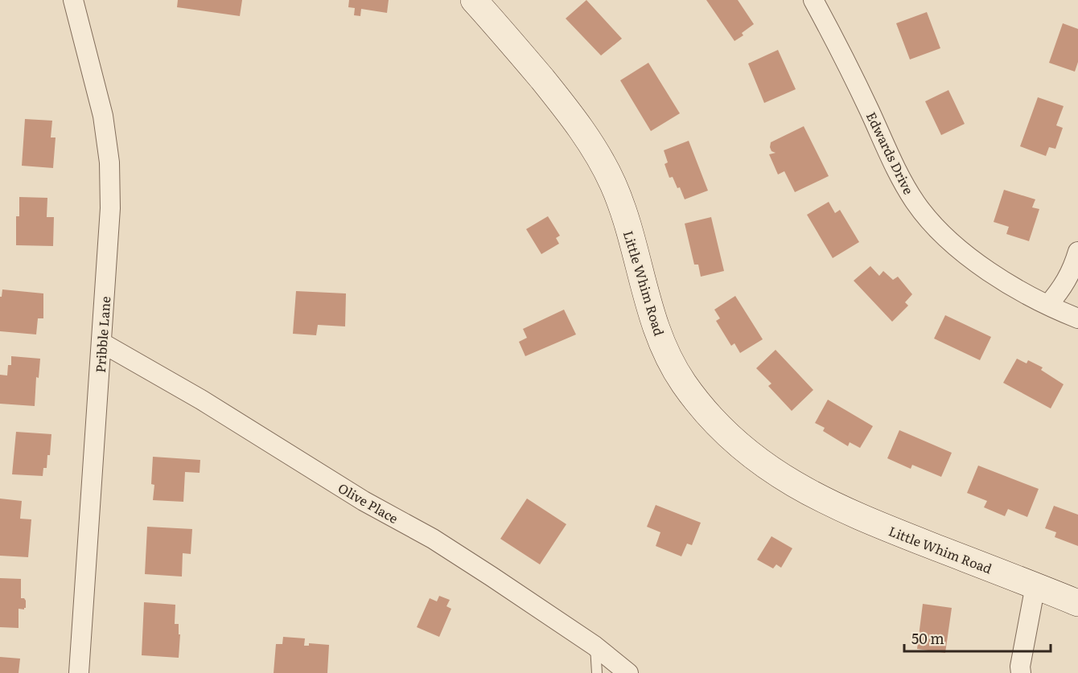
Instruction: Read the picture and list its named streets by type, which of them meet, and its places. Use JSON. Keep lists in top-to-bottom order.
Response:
{
  "streets": {
    "street": [
      "Edwards Drive",
      "Little Whim Road",
      "Pribble Lane",
      "Olive Place"
    ]
  },
  "crossings": [
    ["Pribble Lane", "Olive Place"]
  ],
  "scale_bar": "50 m"
}
